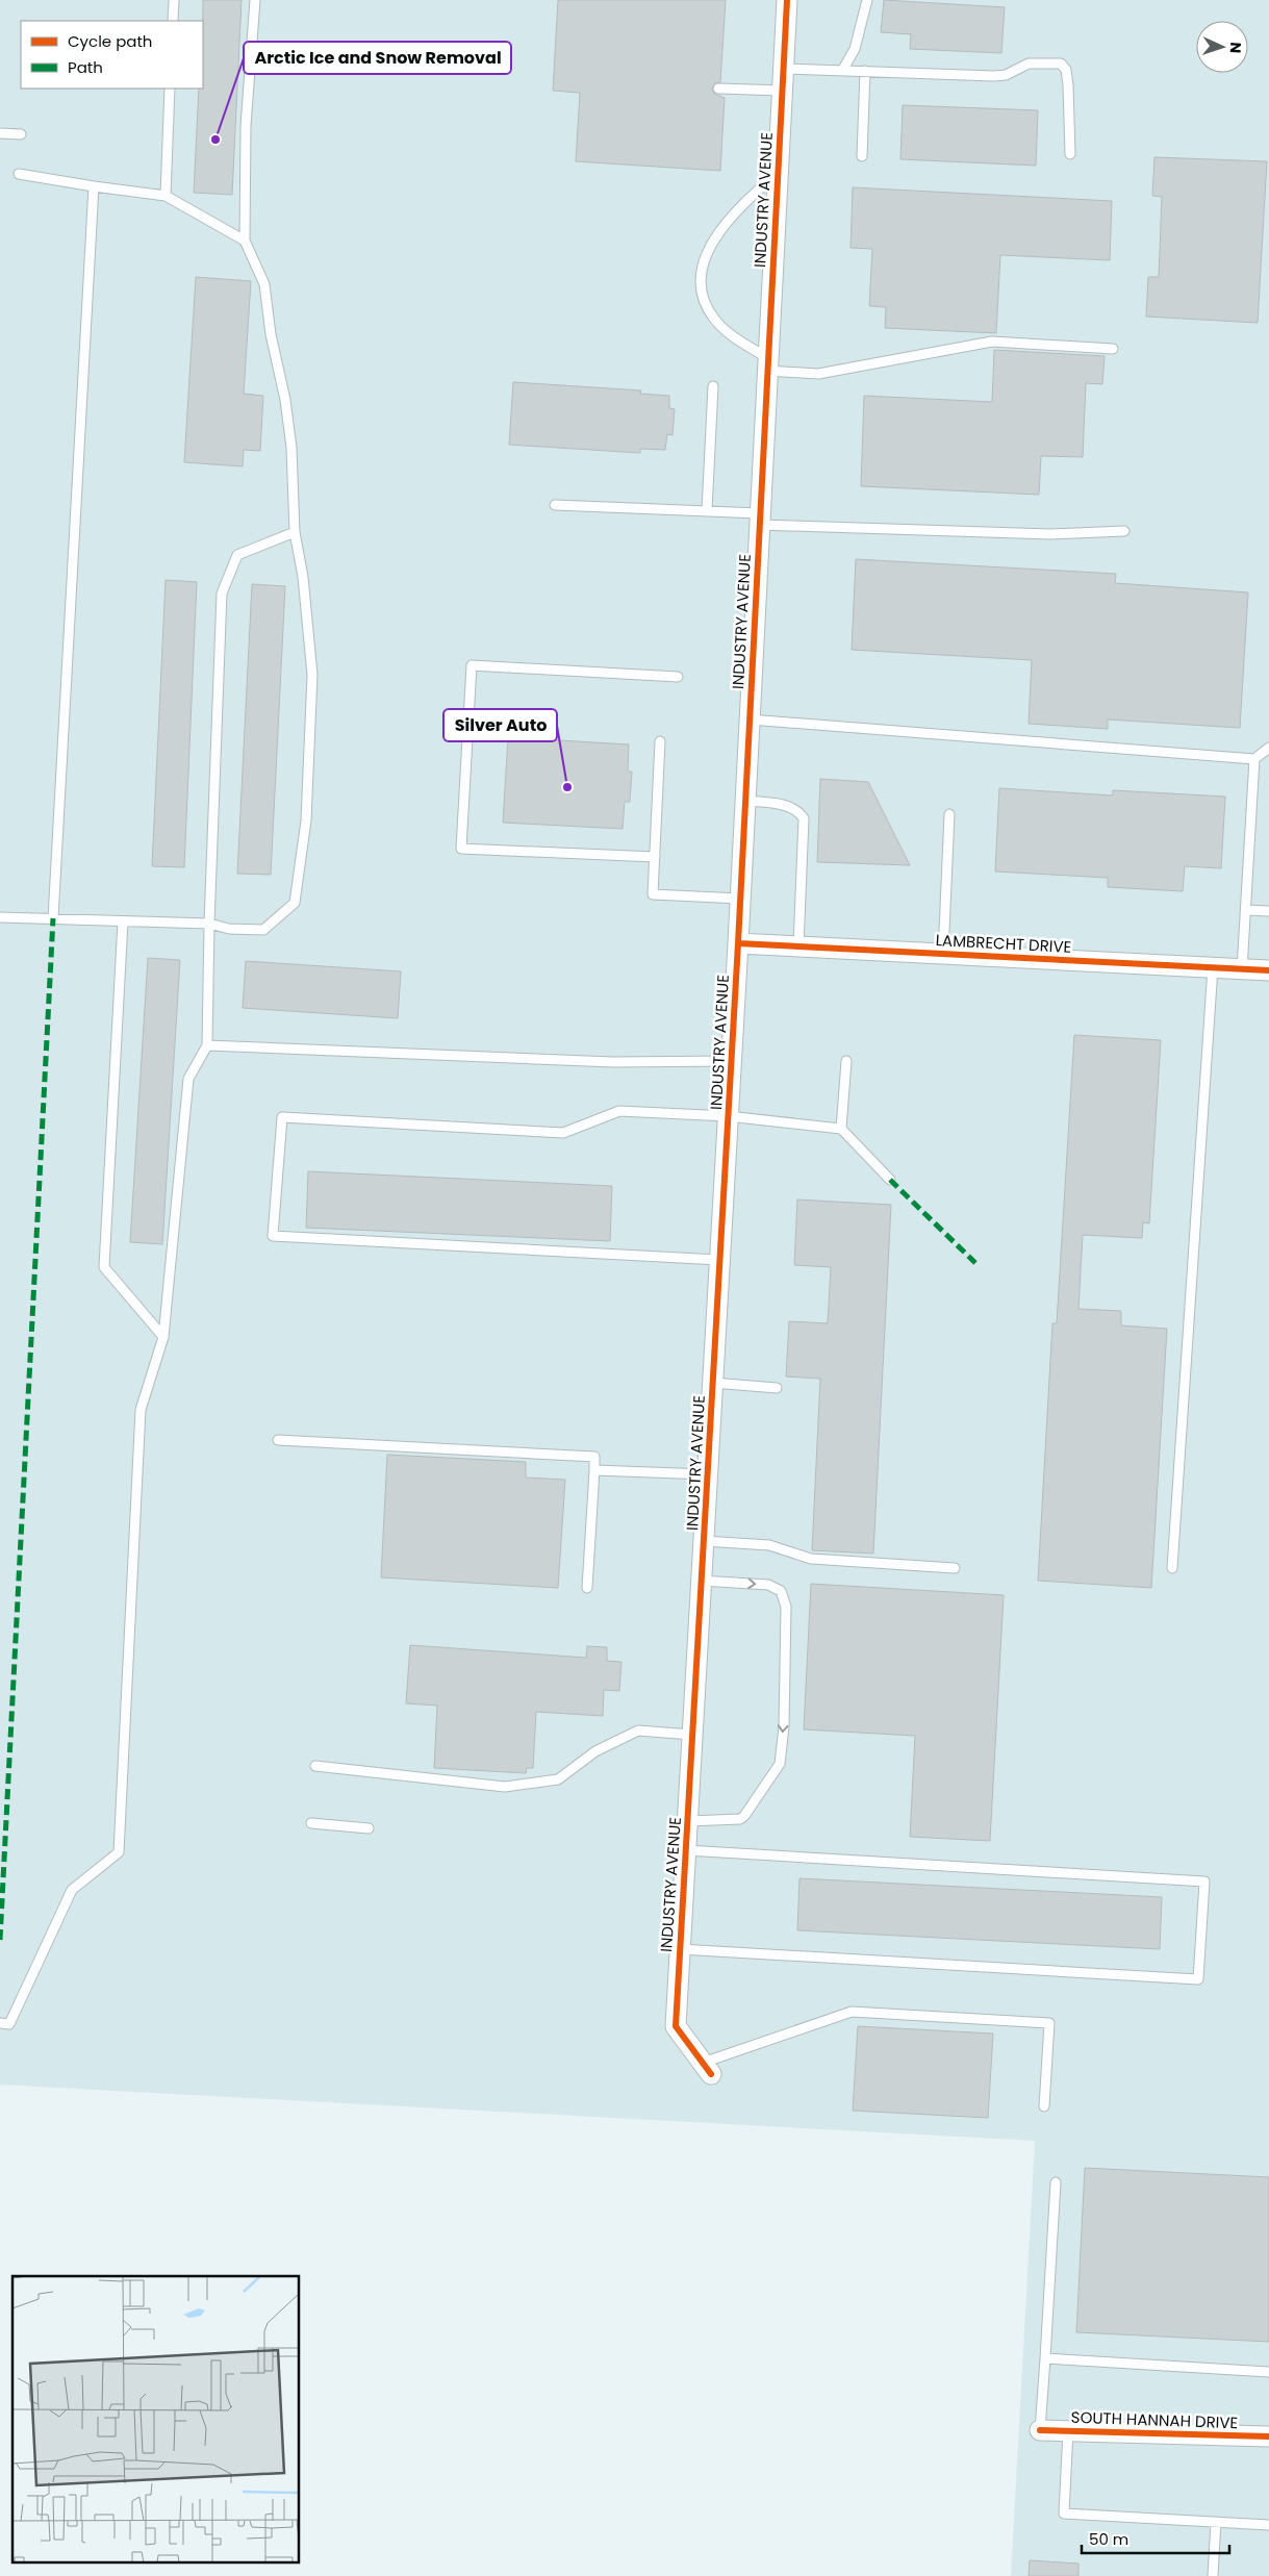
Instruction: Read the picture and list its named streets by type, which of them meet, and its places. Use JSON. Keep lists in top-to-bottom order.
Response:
{
  "streets": {
    "street": ["INDUSTRY AVENUE", "LAMBRECHT DRIVE", "SOUTH HANNAH DRIVE"]
  },
  "crossings": [
    ["INDUSTRY AVENUE", "LAMBRECHT DRIVE"]
  ],
  "places": ["Arctic Ice and Snow Removal", "Silver Auto"],
  "legend": ["Cycle path", "Path"],
  "scale_bar": "50 m",
  "north": "right"
}
